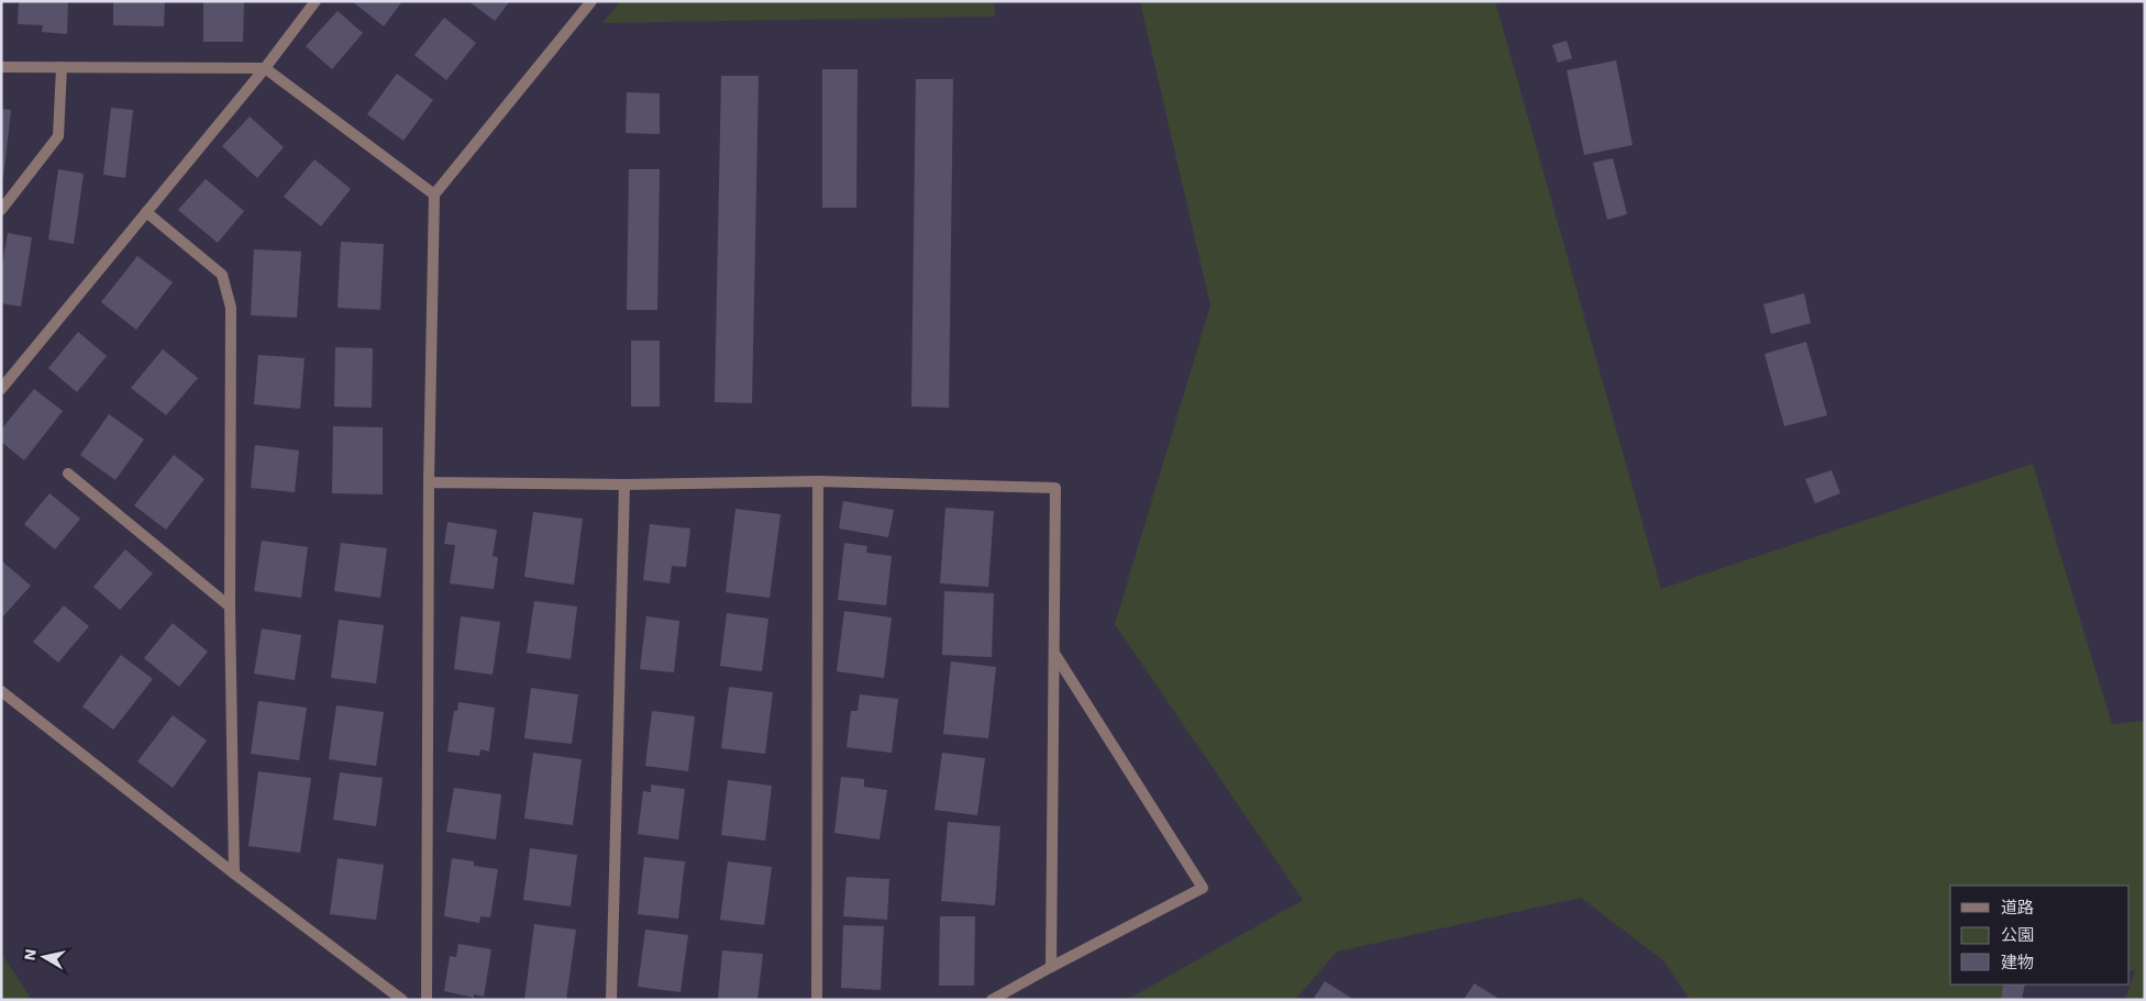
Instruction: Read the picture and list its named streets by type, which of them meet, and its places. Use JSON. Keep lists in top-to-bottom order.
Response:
{
  "legend": ["道路", "公園", "建物"],
  "north": "left"
}
